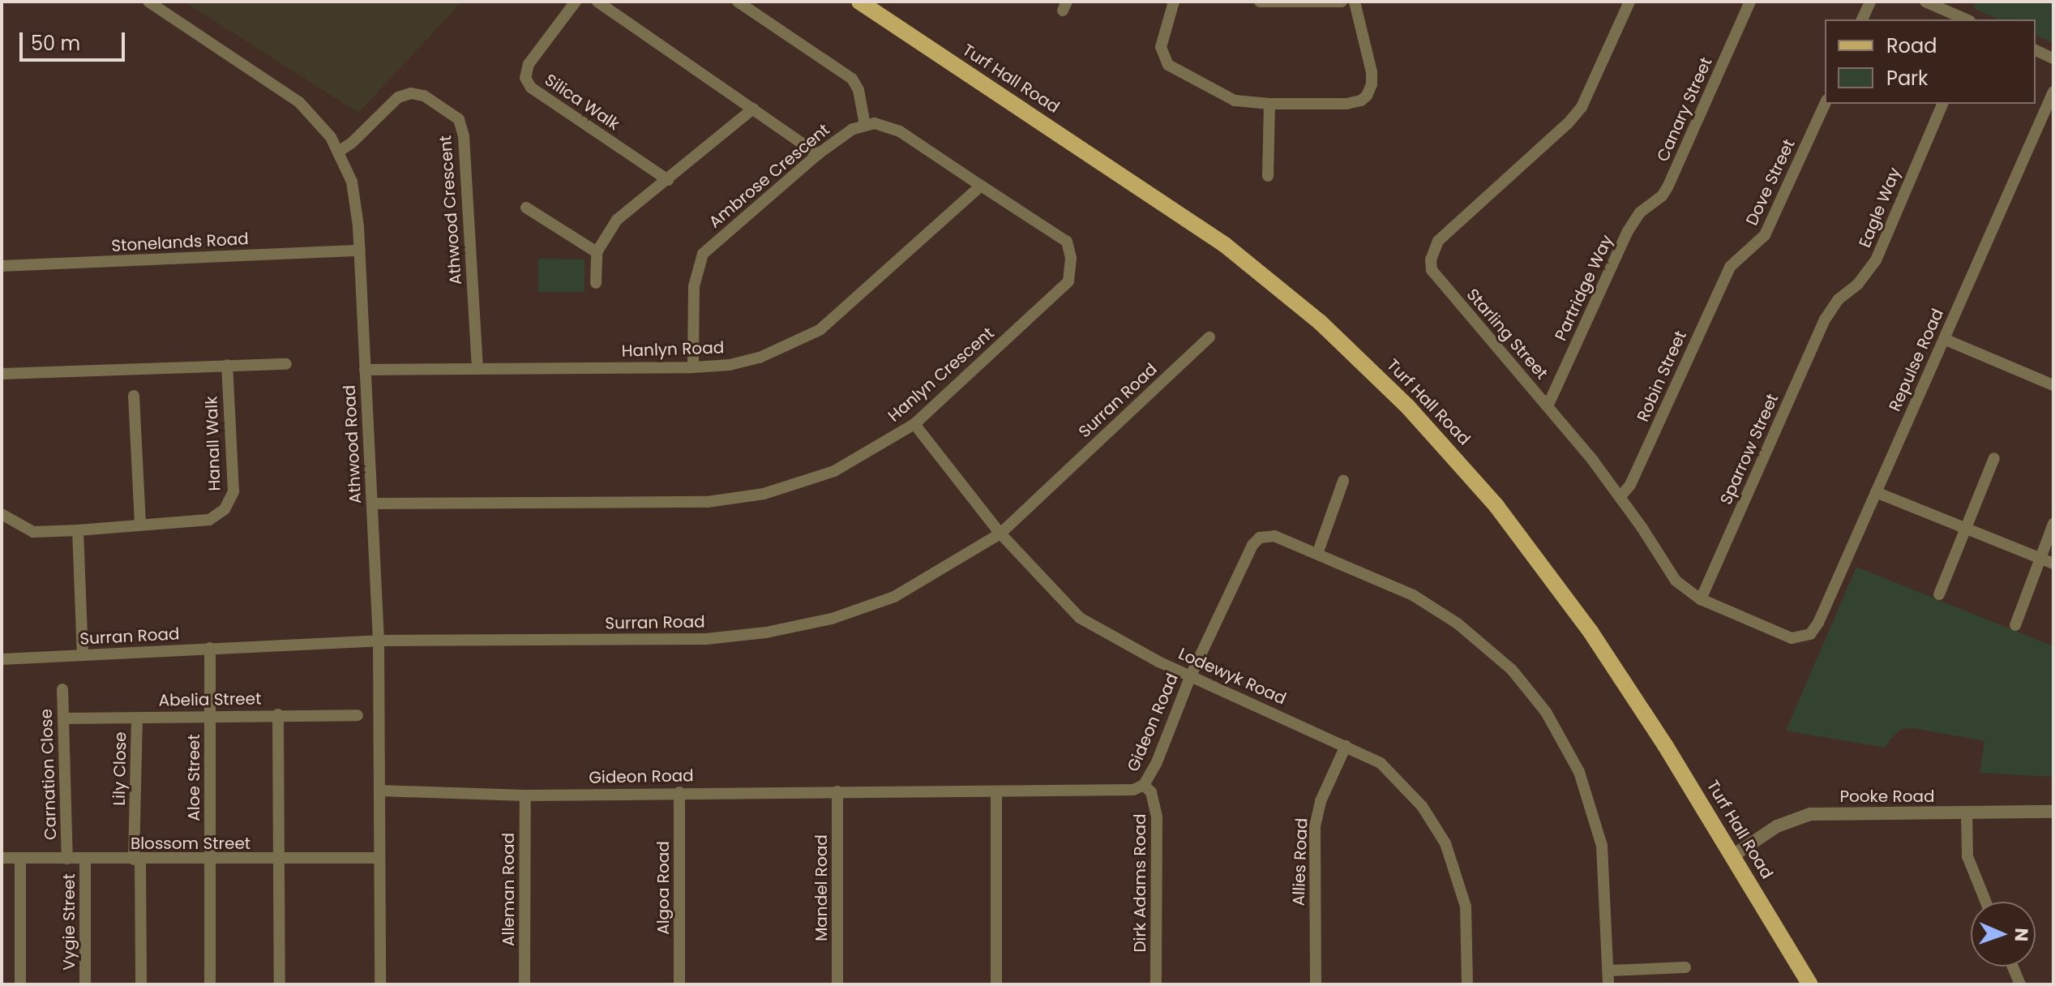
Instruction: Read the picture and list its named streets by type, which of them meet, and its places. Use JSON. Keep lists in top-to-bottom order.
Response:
{
  "streets": {
    "main road": ["Turf Hall Road"],
    "street": [
      "Silica Walk",
      "Canary Street",
      "Ambrose Crescent",
      "Dove Street",
      "Eagle Way",
      "Athwood Crescent",
      "Stonelands Road",
      "Partridge Way",
      "Starling Street",
      "Hanlyn Road",
      "Repulse Road",
      "Hanlyn Crescent",
      "Robin Street",
      "Surran Road",
      "Hanall Walk",
      "Athwood Road",
      "Sparrow Street",
      "Lodewyk Road",
      "Abelia Street",
      "Gideon Road",
      "Lily Close",
      "Carnation Close",
      "Aloe Street",
      "Pooke Road",
      "Blossom Street",
      "Allies Road",
      "Dirk Adams Road",
      "Algoa Road",
      "Mandel Road",
      "Alleman Road",
      "Vygie Street"
    ]
  },
  "crossings": [
    ["Turf Hall Road", "Pooke Road"],
    ["Canary Street", "Partridge Way"],
    ["Ambrose Crescent", "Hanlyn Road"],
    ["Dove Street", "Robin Street"],
    ["Eagle Way", "Sparrow Street"],
    ["Athwood Crescent", "Hanlyn Road"],
    ["Athwood Crescent", "Athwood Road"],
    ["Stonelands Road", "Athwood Road"],
    ["Partridge Way", "Starling Street"],
    ["Starling Street", "Repulse Road"],
    ["Starling Street", "Robin Street"],
    ["Starling Street", "Sparrow Street"],
    ["Hanlyn Road", "Hanlyn Crescent"],
    ["Hanlyn Road", "Athwood Road"],
    ["Hanlyn Crescent", "Athwood Road"],
    ["Hanlyn Crescent", "Lodewyk Road"],
    ["Surran Road", "Athwood Road"],
    ["Surran Road", "Lodewyk Road"],
    ["Surran Road", "Aloe Street"],
    ["Athwood Road", "Gideon Road"],
    ["Athwood Road", "Blossom Street"],
    ["Lodewyk Road", "Gideon Road"],
    ["Lodewyk Road", "Allies Road"],
    ["Abelia Street", "Lily Close"],
    ["Abelia Street", "Carnation Close"],
    ["Abelia Street", "Aloe Street"],
    ["Gideon Road", "Dirk Adams Road"],
    ["Gideon Road", "Algoa Road"],
    ["Gideon Road", "Mandel Road"],
    ["Gideon Road", "Alleman Road"],
    ["Lily Close", "Blossom Street"],
    ["Carnation Close", "Blossom Street"],
    ["Aloe Street", "Blossom Street"],
    ["Blossom Street", "Vygie Street"]
  ],
  "legend": ["Road", "Park"],
  "scale_bar": "50 m",
  "north": "right"
}
